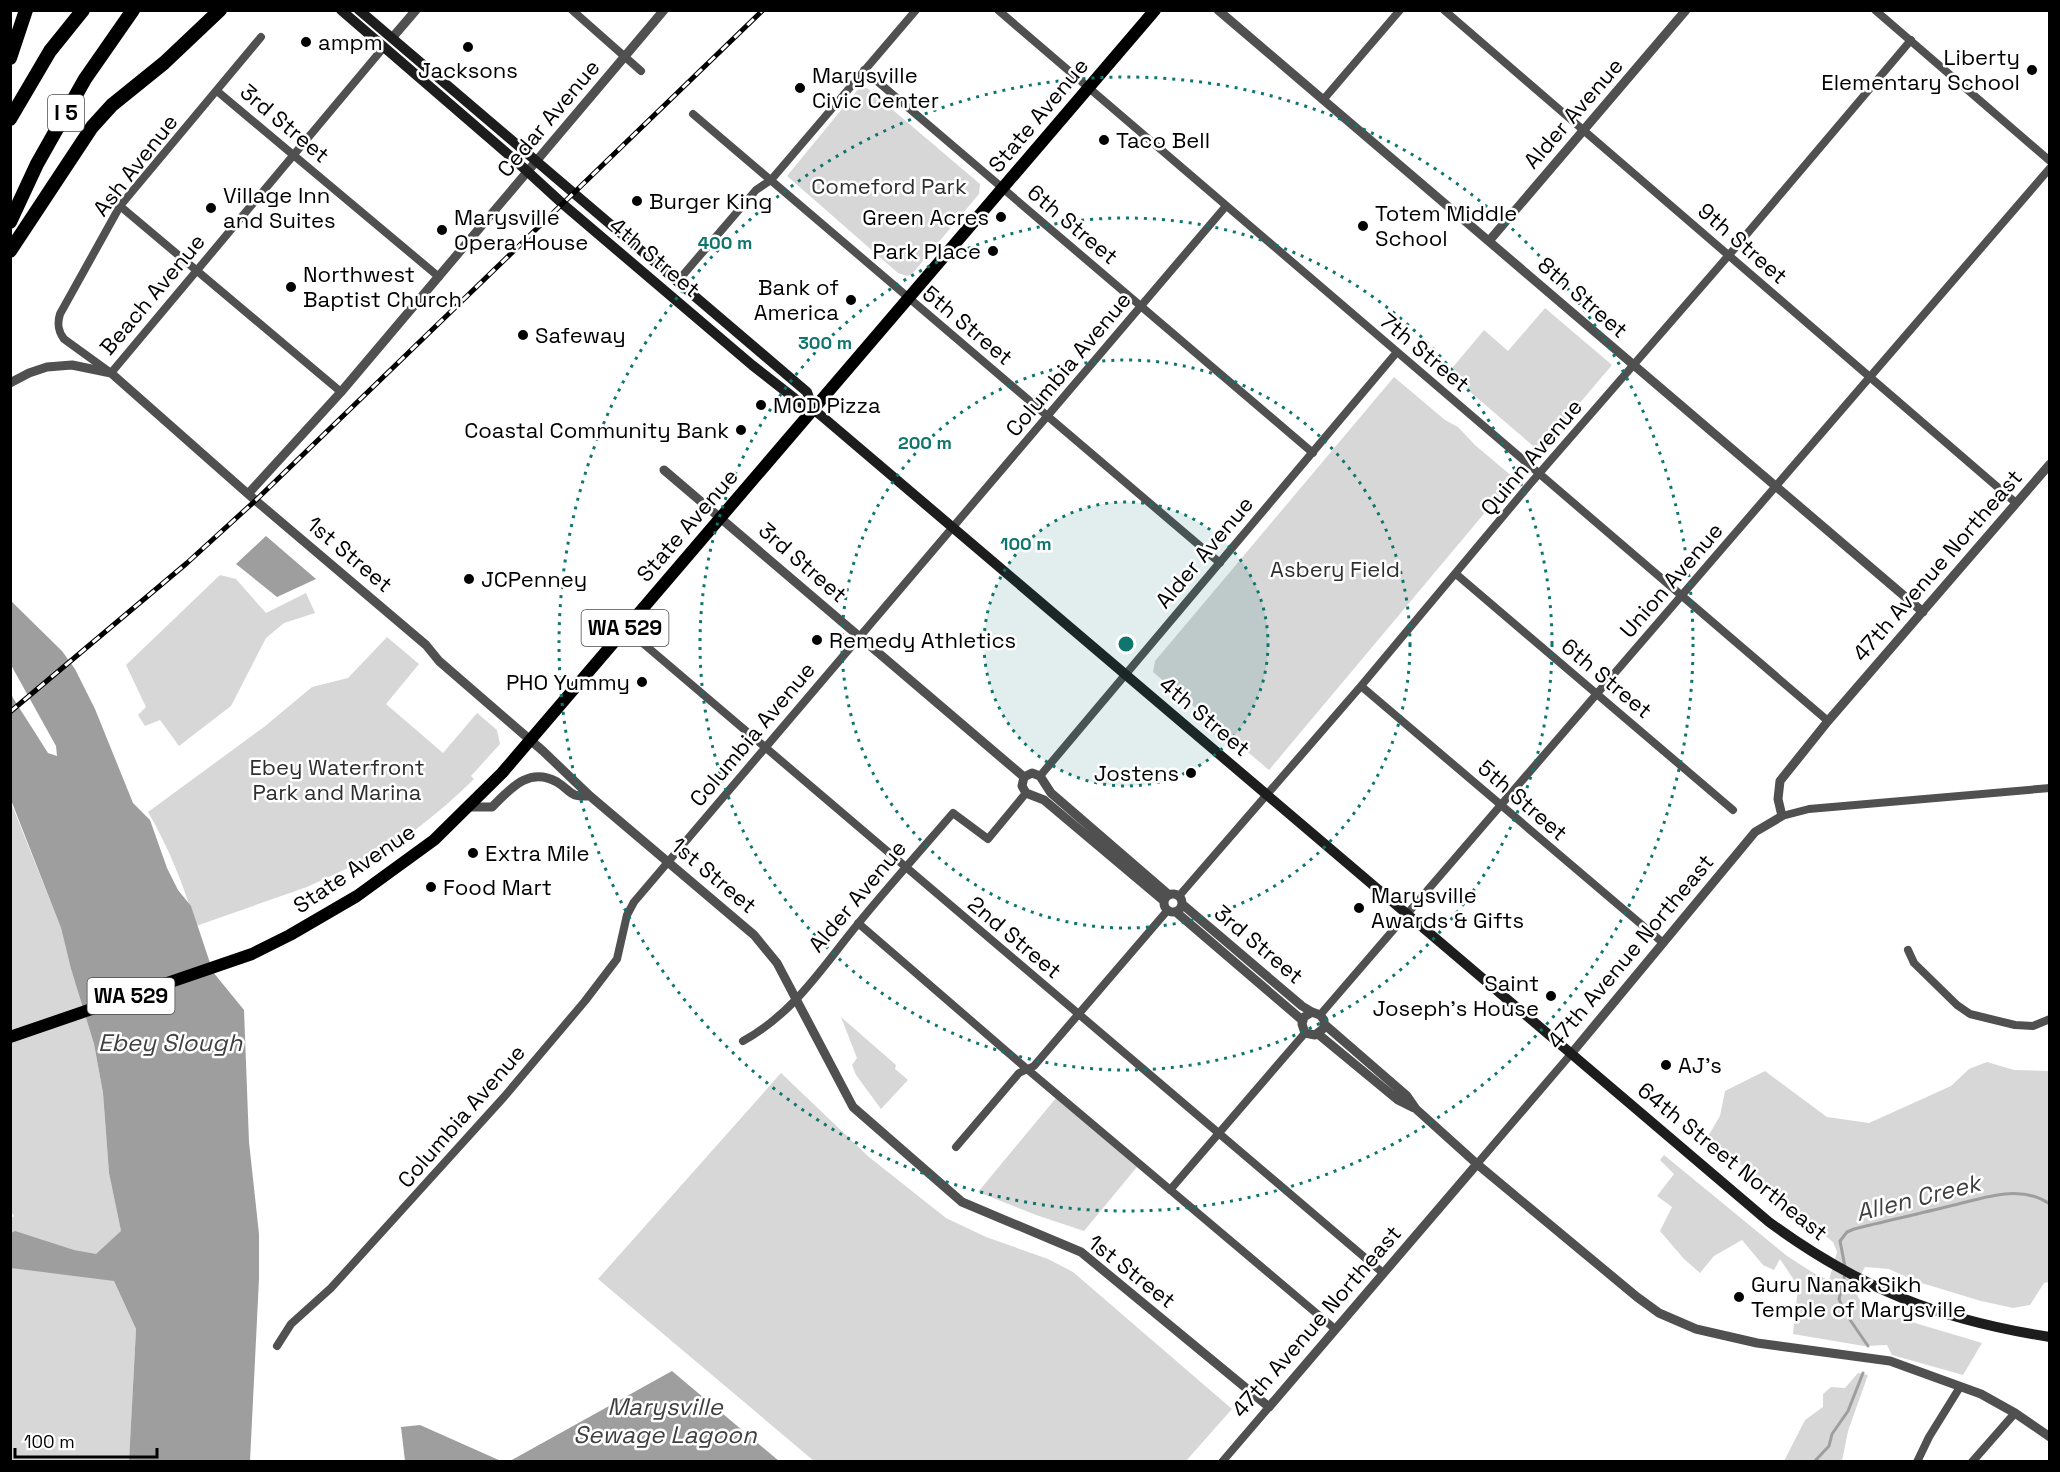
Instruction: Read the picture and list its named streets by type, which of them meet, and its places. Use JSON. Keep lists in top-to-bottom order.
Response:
{
  "streets": {
    "highway": ["I 5"],
    "main road": [
      "State Avenue",
      "4th Street",
      "WA 529",
      "64th Street Northeast"
    ],
    "street": [
      "Alder Avenue",
      "Cedar Avenue",
      "3rd Street",
      "Ash Avenue",
      "6th Street",
      "9th Street",
      "Beach Avenue",
      "8th Street",
      "5th Street",
      "7th Street",
      "Columbia Avenue",
      "Quinn Avenue",
      "1st Street",
      "47th Avenue Northeast",
      "Union Avenue",
      "2nd Street"
    ]
  },
  "crossings": [
    ["Alder Avenue", "3rd Street"],
    ["Alder Avenue", "6th Street"],
    ["Alder Avenue", "9th Street"],
    ["Alder Avenue", "4th Street"],
    ["Alder Avenue", "8th Street"],
    ["Alder Avenue", "5th Street"],
    ["Alder Avenue", "7th Street"],
    ["Alder Avenue", "1st Street"],
    ["Alder Avenue", "2nd Street"],
    ["State Avenue", "3rd Street"],
    ["State Avenue", "6th Street"],
    ["State Avenue", "4th Street"],
    ["State Avenue", "5th Street"],
    ["State Avenue", "7th Street"],
    ["State Avenue", "1st Street"],
    ["State Avenue", "2nd Street"],
    ["Cedar Avenue", "3rd Street"],
    ["Cedar Avenue", "4th Street"],
    ["Cedar Avenue", "1st Street"],
    ["3rd Street", "Ash Avenue"],
    ["3rd Street", "Beach Avenue"],
    ["3rd Street", "Columbia Avenue"],
    ["3rd Street", "Quinn Avenue"],
    ["3rd Street", "Union Avenue"],
    ["Ash Avenue", "Beach Avenue"],
    ["Ash Avenue", "1st Street"],
    ["6th Street", "Columbia Avenue"],
    ["6th Street", "Quinn Avenue"],
    ["6th Street", "Union Avenue"],
    ["9th Street", "Quinn Avenue"],
    ["9th Street", "47th Avenue Northeast"],
    ["9th Street", "Union Avenue"],
    ["4th Street", "Beach Avenue"],
    ["4th Street", "Columbia Avenue"],
    ["4th Street", "Quinn Avenue"],
    ["4th Street", "47th Avenue Northeast"],
    ["4th Street", "Union Avenue"],
    ["4th Street", "64th Street Northeast"],
    ["Beach Avenue", "1st Street"],
    ["8th Street", "Quinn Avenue"],
    ["8th Street", "47th Avenue Northeast"],
    ["8th Street", "Union Avenue"],
    ["5th Street", "Columbia Avenue"],
    ["5th Street", "Quinn Avenue"],
    ["5th Street", "47th Avenue Northeast"],
    ["5th Street", "Union Avenue"],
    ["7th Street", "Columbia Avenue"],
    ["7th Street", "Quinn Avenue"],
    ["7th Street", "47th Avenue Northeast"],
    ["7th Street", "Union Avenue"],
    ["Columbia Avenue", "1st Street"],
    ["Columbia Avenue", "2nd Street"],
    ["Quinn Avenue", "2nd Street"],
    ["1st Street", "47th Avenue Northeast"],
    ["47th Avenue Northeast", "2nd Street"],
    ["47th Avenue Northeast", "64th Street Northeast"]
  ],
  "water": ["Ebey Slough", "Allen Creek", "Marysville Sewage Lagoon"],
  "parks": ["Comeford Park", "Asbery Field", "Ebey Waterfront Park and Marina"],
  "places": [
    "ampm",
    "Jacksons",
    "Liberty Elementary School",
    "Marysville Civic Center",
    "Taco Bell",
    "Burger King",
    "Village Inn and Suites",
    "Green Acres",
    "Totem Middle School",
    "Marysville Opera House",
    "Park Place",
    "Northwest Baptist Church",
    "Bank of America",
    "Safeway",
    "MOD Pizza",
    "Coastal Community Bank",
    "JCPenney",
    "Remedy Athletics",
    "PHO Yummy",
    "Jostens",
    "Extra Mile",
    "Food Mart",
    "Marysville Awards & Gifts",
    "Saint Joseph's House",
    "AJ's",
    "Guru Nanak Sikh Temple of Marysville"
  ],
  "scale_bar": "100 m",
  "rings": [
    "400 m",
    "300 m",
    "200 m",
    "100 m"
  ]
}
